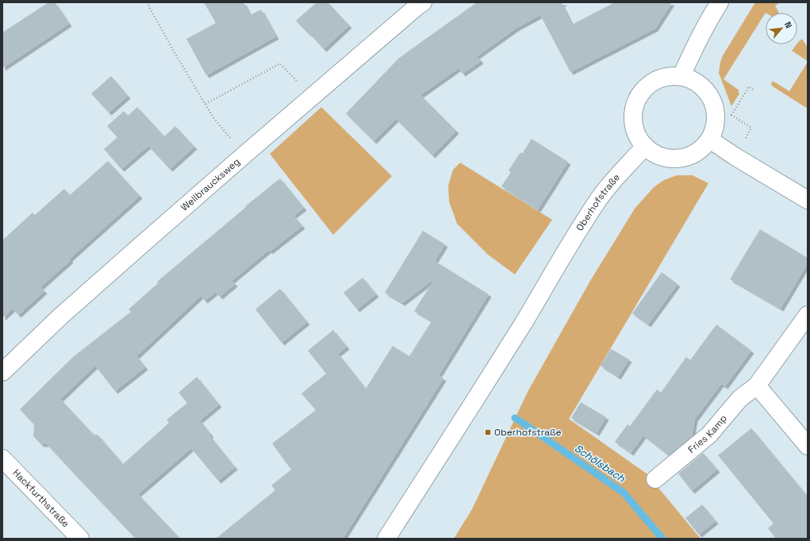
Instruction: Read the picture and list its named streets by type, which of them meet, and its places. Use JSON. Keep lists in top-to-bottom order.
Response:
{
  "streets": {
    "street": [
      "Wellbraucksweg",
      "Oberhofstraße",
      "Fries Kamp",
      "Hackfurthstraße"
    ]
  },
  "water": ["Schölsbach"],
  "places": {
    "transit": ["Oberhofstraße"]
  },
  "north": "top right"
}
